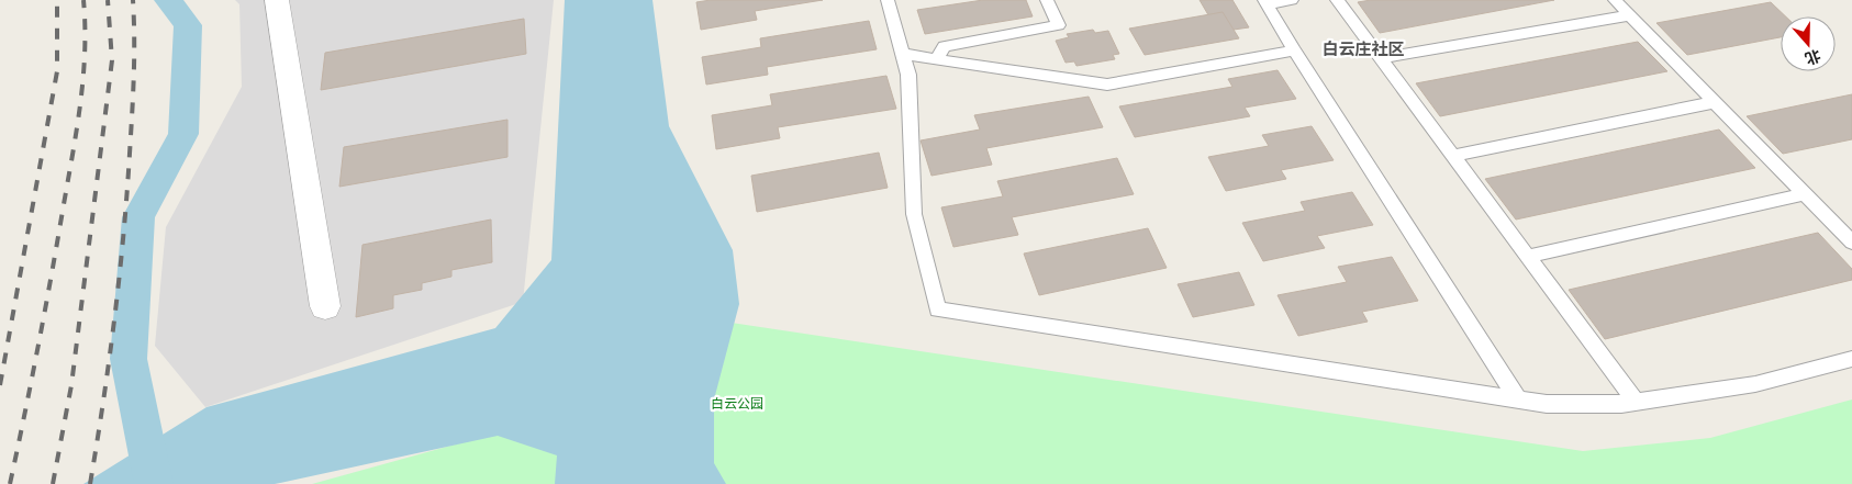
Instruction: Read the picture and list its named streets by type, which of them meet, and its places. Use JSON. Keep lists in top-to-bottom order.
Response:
{
  "districts": ["白云庄社区"],
  "parks": ["白云公园"],
  "north": "bottom"
}
